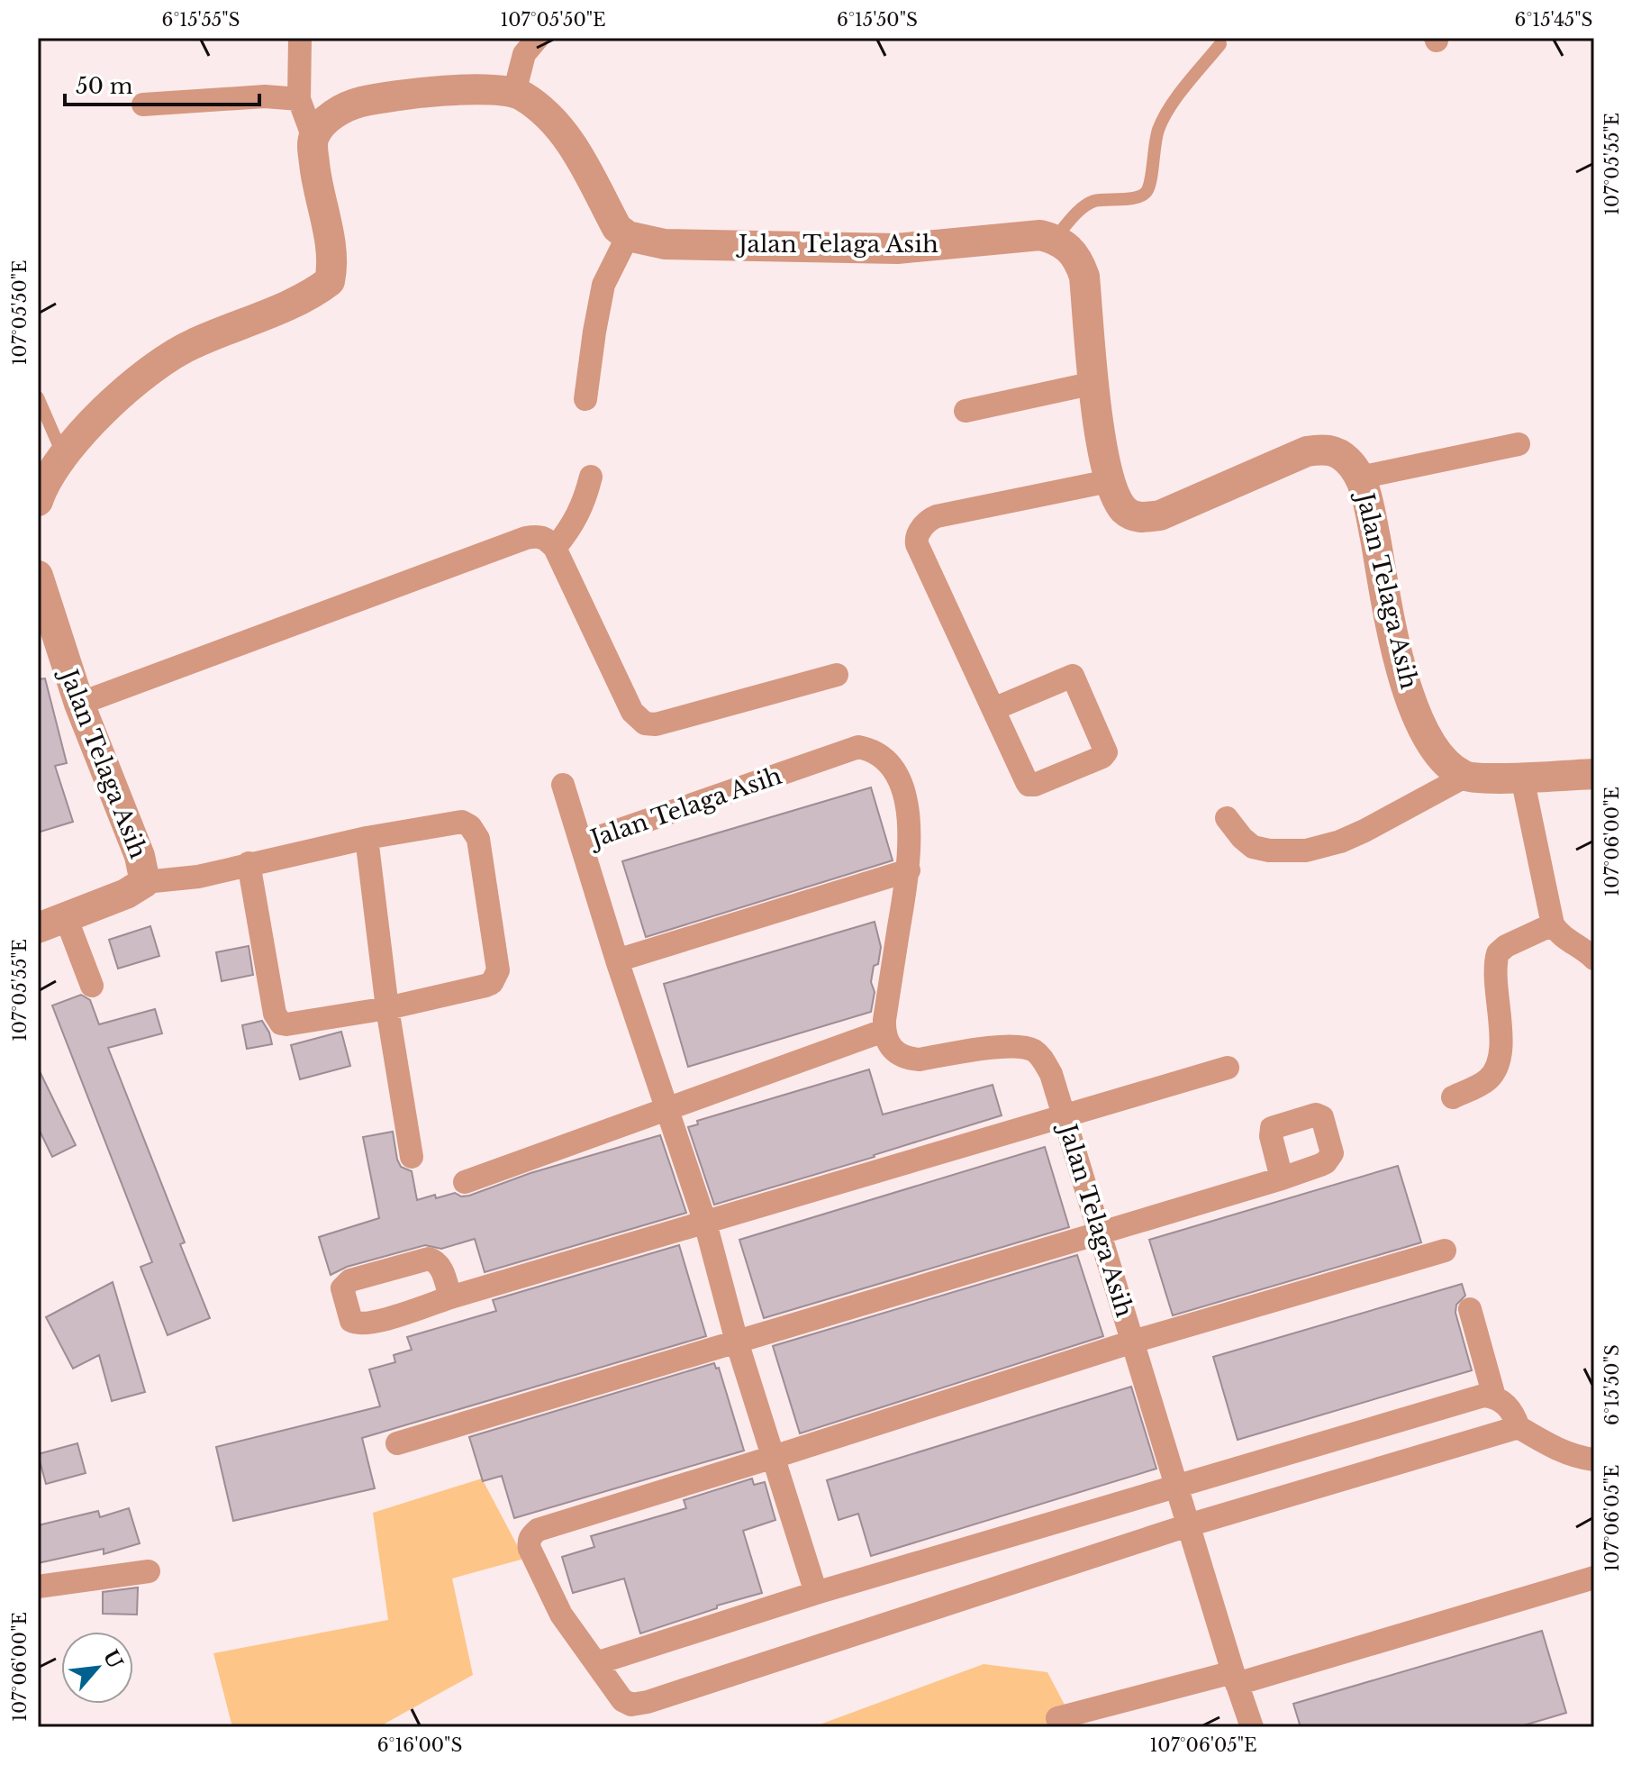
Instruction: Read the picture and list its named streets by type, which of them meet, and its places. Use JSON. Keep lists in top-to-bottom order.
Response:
{
  "streets": {
    "street": ["Jalan Telaga Asih"]
  },
  "scale_bar": "50 m",
  "north": "top right",
  "coordinates": [
    "6°15'55\"S",
    "107°05'50\"E",
    "6°15'50\"S",
    "6°15'45\"S",
    "107°05'55\"E",
    "107°06'00\"E",
    "107°06'05\"E",
    "6°16'00\"S"
  ]
}
